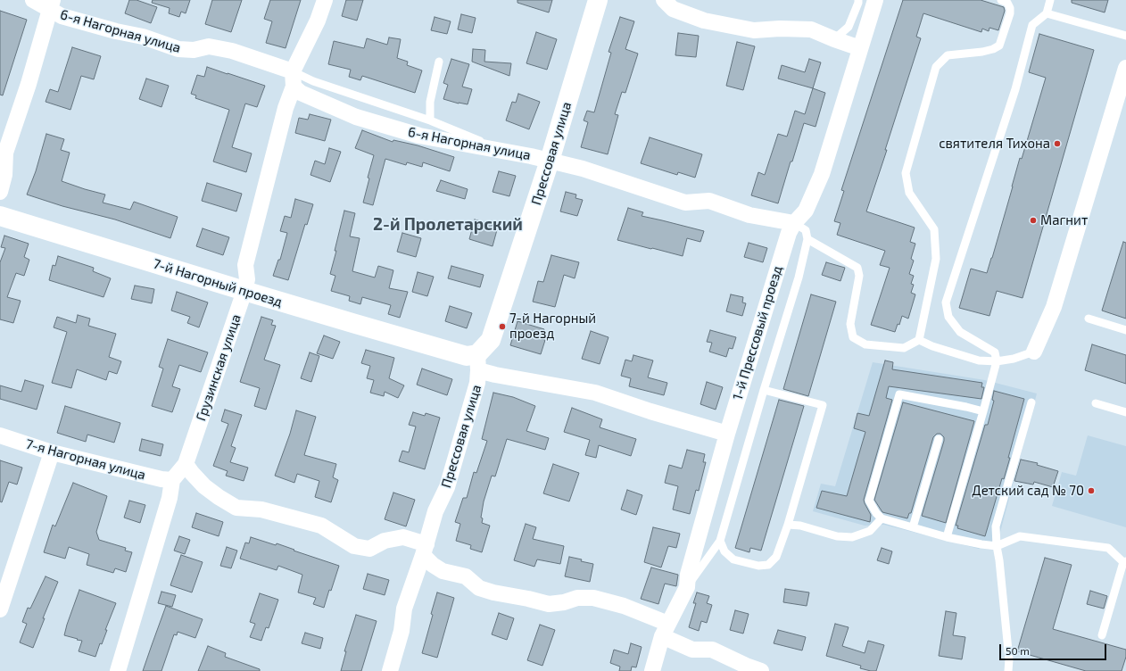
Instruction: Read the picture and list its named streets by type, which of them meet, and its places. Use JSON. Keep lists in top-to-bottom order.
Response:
{
  "streets": {
    "street": [
      "6-я Нагорная улица",
      "Прессовая улица",
      "7-й Нагорный проезд",
      "1-й Прессовый проезд",
      "Грузинская улица",
      "7-я Нагорная улица"
    ]
  },
  "crossings": [
    ["6-я Нагорная улица", "Прессовая улица"],
    ["6-я Нагорная улица", "1-й Прессовый проезд"],
    ["6-я Нагорная улица", "Грузинская улица"],
    ["Прессовая улица", "7-й Нагорный проезд"],
    ["7-й Нагорный проезд", "1-й Прессовый проезд"],
    ["7-й Нагорный проезд", "Грузинская улица"],
    ["Грузинская улица", "7-я Нагорная улица"]
  ],
  "districts": ["2-й Пролетарский"],
  "places": [
    "святителя Тихона",
    "Магнит",
    "7-й Нагорный проезд",
    "Детский сад № 70"
  ],
  "scale_bar": "50 m"
}
